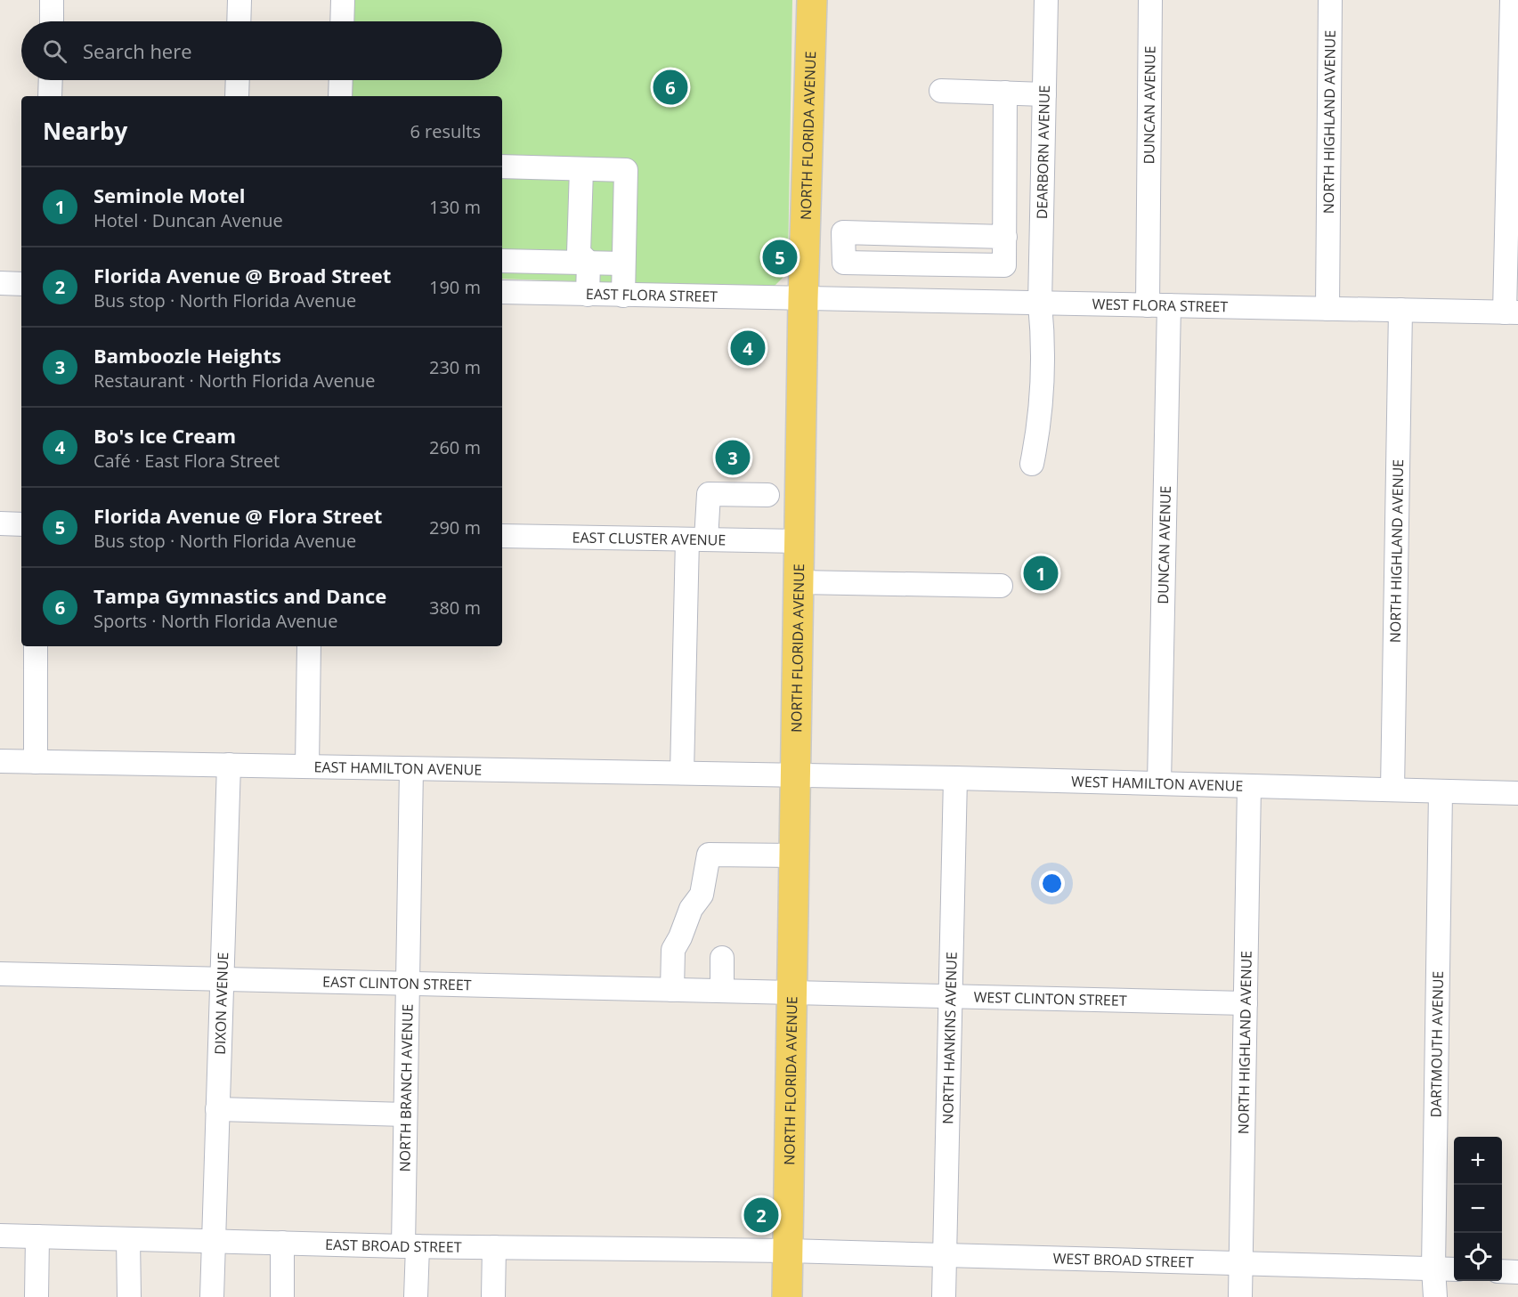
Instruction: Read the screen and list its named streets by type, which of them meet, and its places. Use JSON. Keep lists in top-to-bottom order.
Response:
{
  "streets": {
    "main road": ["NORTH FLORIDA AVENUE"],
    "street": [
      "DUNCAN AVENUE",
      "NORTH HIGHLAND AVENUE",
      "DEARBORN AVENUE",
      "EAST FLORA STREET",
      "WEST FLORA STREET",
      "EAST CLUSTER AVENUE",
      "EAST HAMILTON AVENUE",
      "WEST HAMILTON AVENUE",
      "EAST CLINTON STREET",
      "WEST CLINTON STREET",
      "DIXON AVENUE",
      "NORTH HANKINS AVENUE",
      "DARTMOUTH AVENUE",
      "NORTH BRANCH AVENUE",
      "EAST BROAD STREET",
      "WEST BROAD STREET"
    ]
  },
  "crossings": [
    ["DUNCAN AVENUE", "WEST FLORA STREET"],
    ["DUNCAN AVENUE", "WEST HAMILTON AVENUE"],
    ["NORTH HIGHLAND AVENUE", "WEST FLORA STREET"],
    ["NORTH HIGHLAND AVENUE", "WEST HAMILTON AVENUE"],
    ["NORTH HIGHLAND AVENUE", "WEST CLINTON STREET"],
    ["NORTH HIGHLAND AVENUE", "WEST BROAD STREET"],
    ["NORTH FLORIDA AVENUE", "EAST FLORA STREET"],
    ["NORTH FLORIDA AVENUE", "WEST FLORA STREET"],
    ["NORTH FLORIDA AVENUE", "EAST CLUSTER AVENUE"],
    ["NORTH FLORIDA AVENUE", "EAST HAMILTON AVENUE"],
    ["NORTH FLORIDA AVENUE", "WEST HAMILTON AVENUE"],
    ["NORTH FLORIDA AVENUE", "EAST CLINTON STREET"],
    ["NORTH FLORIDA AVENUE", "WEST CLINTON STREET"],
    ["NORTH FLORIDA AVENUE", "EAST BROAD STREET"],
    ["NORTH FLORIDA AVENUE", "WEST BROAD STREET"],
    ["DEARBORN AVENUE", "WEST FLORA STREET"],
    ["EAST FLORA STREET", "WEST FLORA STREET"],
    ["EAST HAMILTON AVENUE", "WEST HAMILTON AVENUE"],
    ["EAST HAMILTON AVENUE", "DIXON AVENUE"],
    ["EAST HAMILTON AVENUE", "NORTH BRANCH AVENUE"],
    ["WEST HAMILTON AVENUE", "NORTH HANKINS AVENUE"],
    ["WEST HAMILTON AVENUE", "DARTMOUTH AVENUE"],
    ["EAST CLINTON STREET", "WEST CLINTON STREET"],
    ["EAST CLINTON STREET", "DIXON AVENUE"],
    ["EAST CLINTON STREET", "NORTH BRANCH AVENUE"],
    ["WEST CLINTON STREET", "NORTH HANKINS AVENUE"],
    ["DIXON AVENUE", "EAST BROAD STREET"],
    ["NORTH HANKINS AVENUE", "WEST BROAD STREET"],
    ["DARTMOUTH AVENUE", "WEST BROAD STREET"],
    ["NORTH BRANCH AVENUE", "EAST BROAD STREET"],
    ["EAST BROAD STREET", "WEST BROAD STREET"]
  ],
  "page": {
    "search": "Search here",
    "pins": [
      "6",
      "5",
      "4",
      "3",
      "1",
      "2"
    ],
    "heading": ["Nearby", "6 results"],
    "list": [
      {
        "mark": "1",
        "name": "Seminole Motel",
        "note": "Hotel · Duncan Avenue",
        "value": "130 m"
      },
      {
        "mark": "2",
        "name": "Florida Avenue @ Broad Street",
        "note": "Bus stop · North Florida Avenue",
        "value": "190 m"
      },
      {
        "mark": "3",
        "name": "Bamboozle Heights",
        "note": "Restaurant · North Florida Avenue",
        "value": "230 m"
      },
      {
        "mark": "4",
        "name": "Bo's Ice Cream",
        "note": "Café · East Flora Street",
        "value": "260 m"
      },
      {
        "mark": "5",
        "name": "Florida Avenue @ Flora Street",
        "note": "Bus stop · North Florida Avenue",
        "value": "290 m"
      },
      {
        "mark": "6",
        "name": "Tampa Gymnastics and Dance",
        "note": "Sports · North Florida Avenue",
        "value": "380 m"
      }
    ],
    "map_buttons": ["+", "−"]
  }
}
